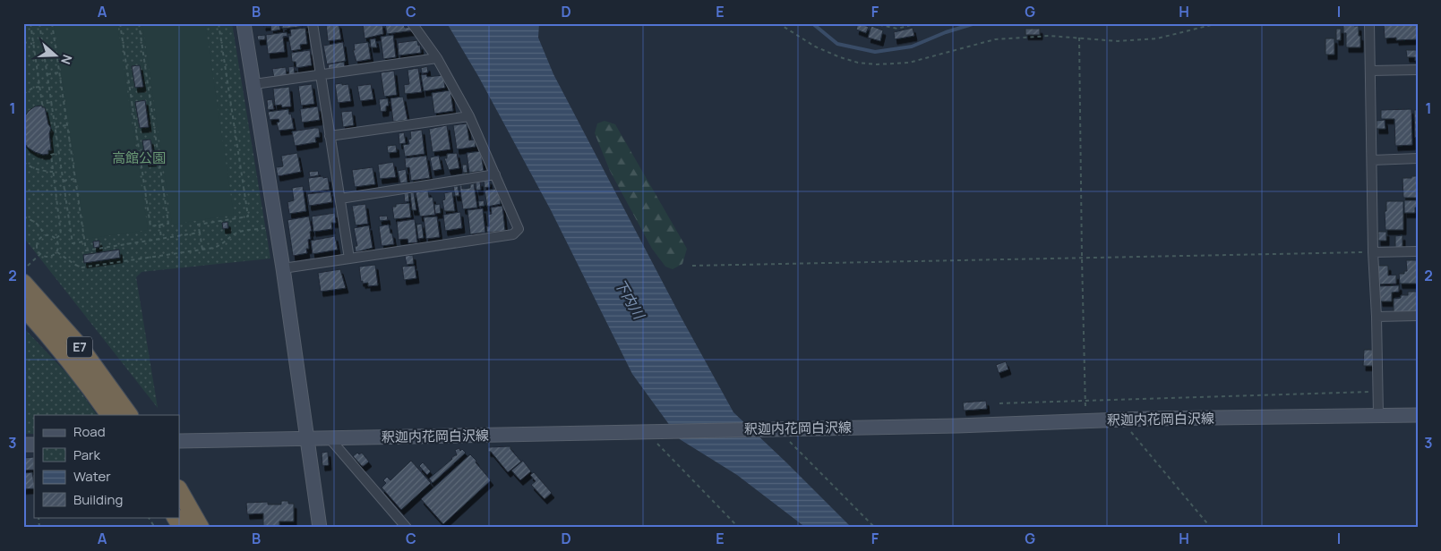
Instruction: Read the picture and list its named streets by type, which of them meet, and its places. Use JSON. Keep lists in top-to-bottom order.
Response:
{
  "streets": {
    "highway": ["E7"],
    "main road": ["釈迦内花岡白沢線"]
  },
  "water": ["下内川"],
  "parks": ["高館公園"],
  "legend": [
    "Road",
    "Park",
    "Water",
    "Building"
  ],
  "north": "right",
  "grid": {
    "columns": [
      "A",
      "B",
      "C",
      "D",
      "E",
      "F",
      "G",
      "H",
      "I"
    ],
    "rows": ["1", "2", "3"]
  }
}
